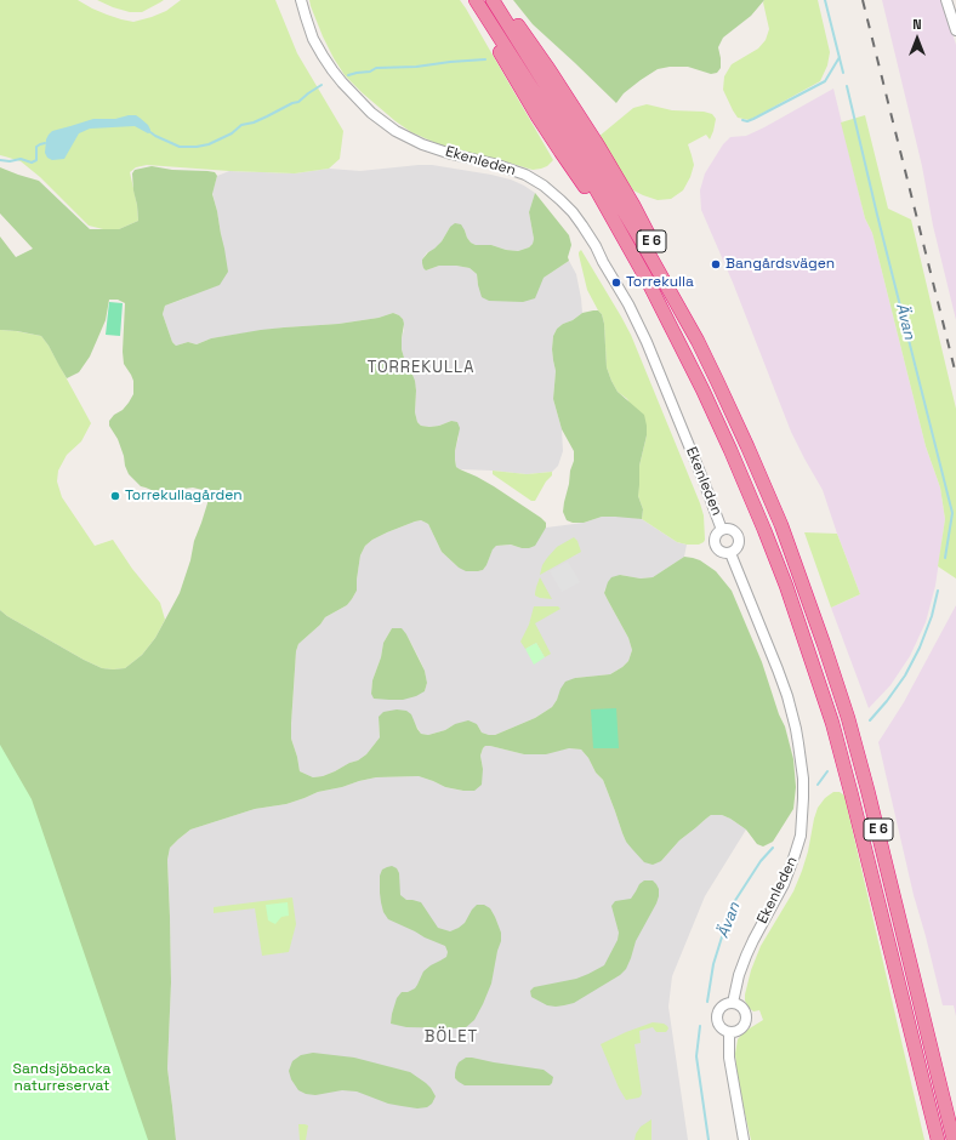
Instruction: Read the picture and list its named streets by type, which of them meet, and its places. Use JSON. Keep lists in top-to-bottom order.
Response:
{
  "streets": {
    "highway": ["E 6"],
    "street": ["Ekenleden"]
  },
  "districts": ["TORREKULLA", "BÖLET"],
  "water": ["Ävan"],
  "parks": ["Sandsjöbacka naturreservat"],
  "places": ["Bangårdsvägen", "Torrekulla", "Torrekullagården"],
  "north": "top"
}
